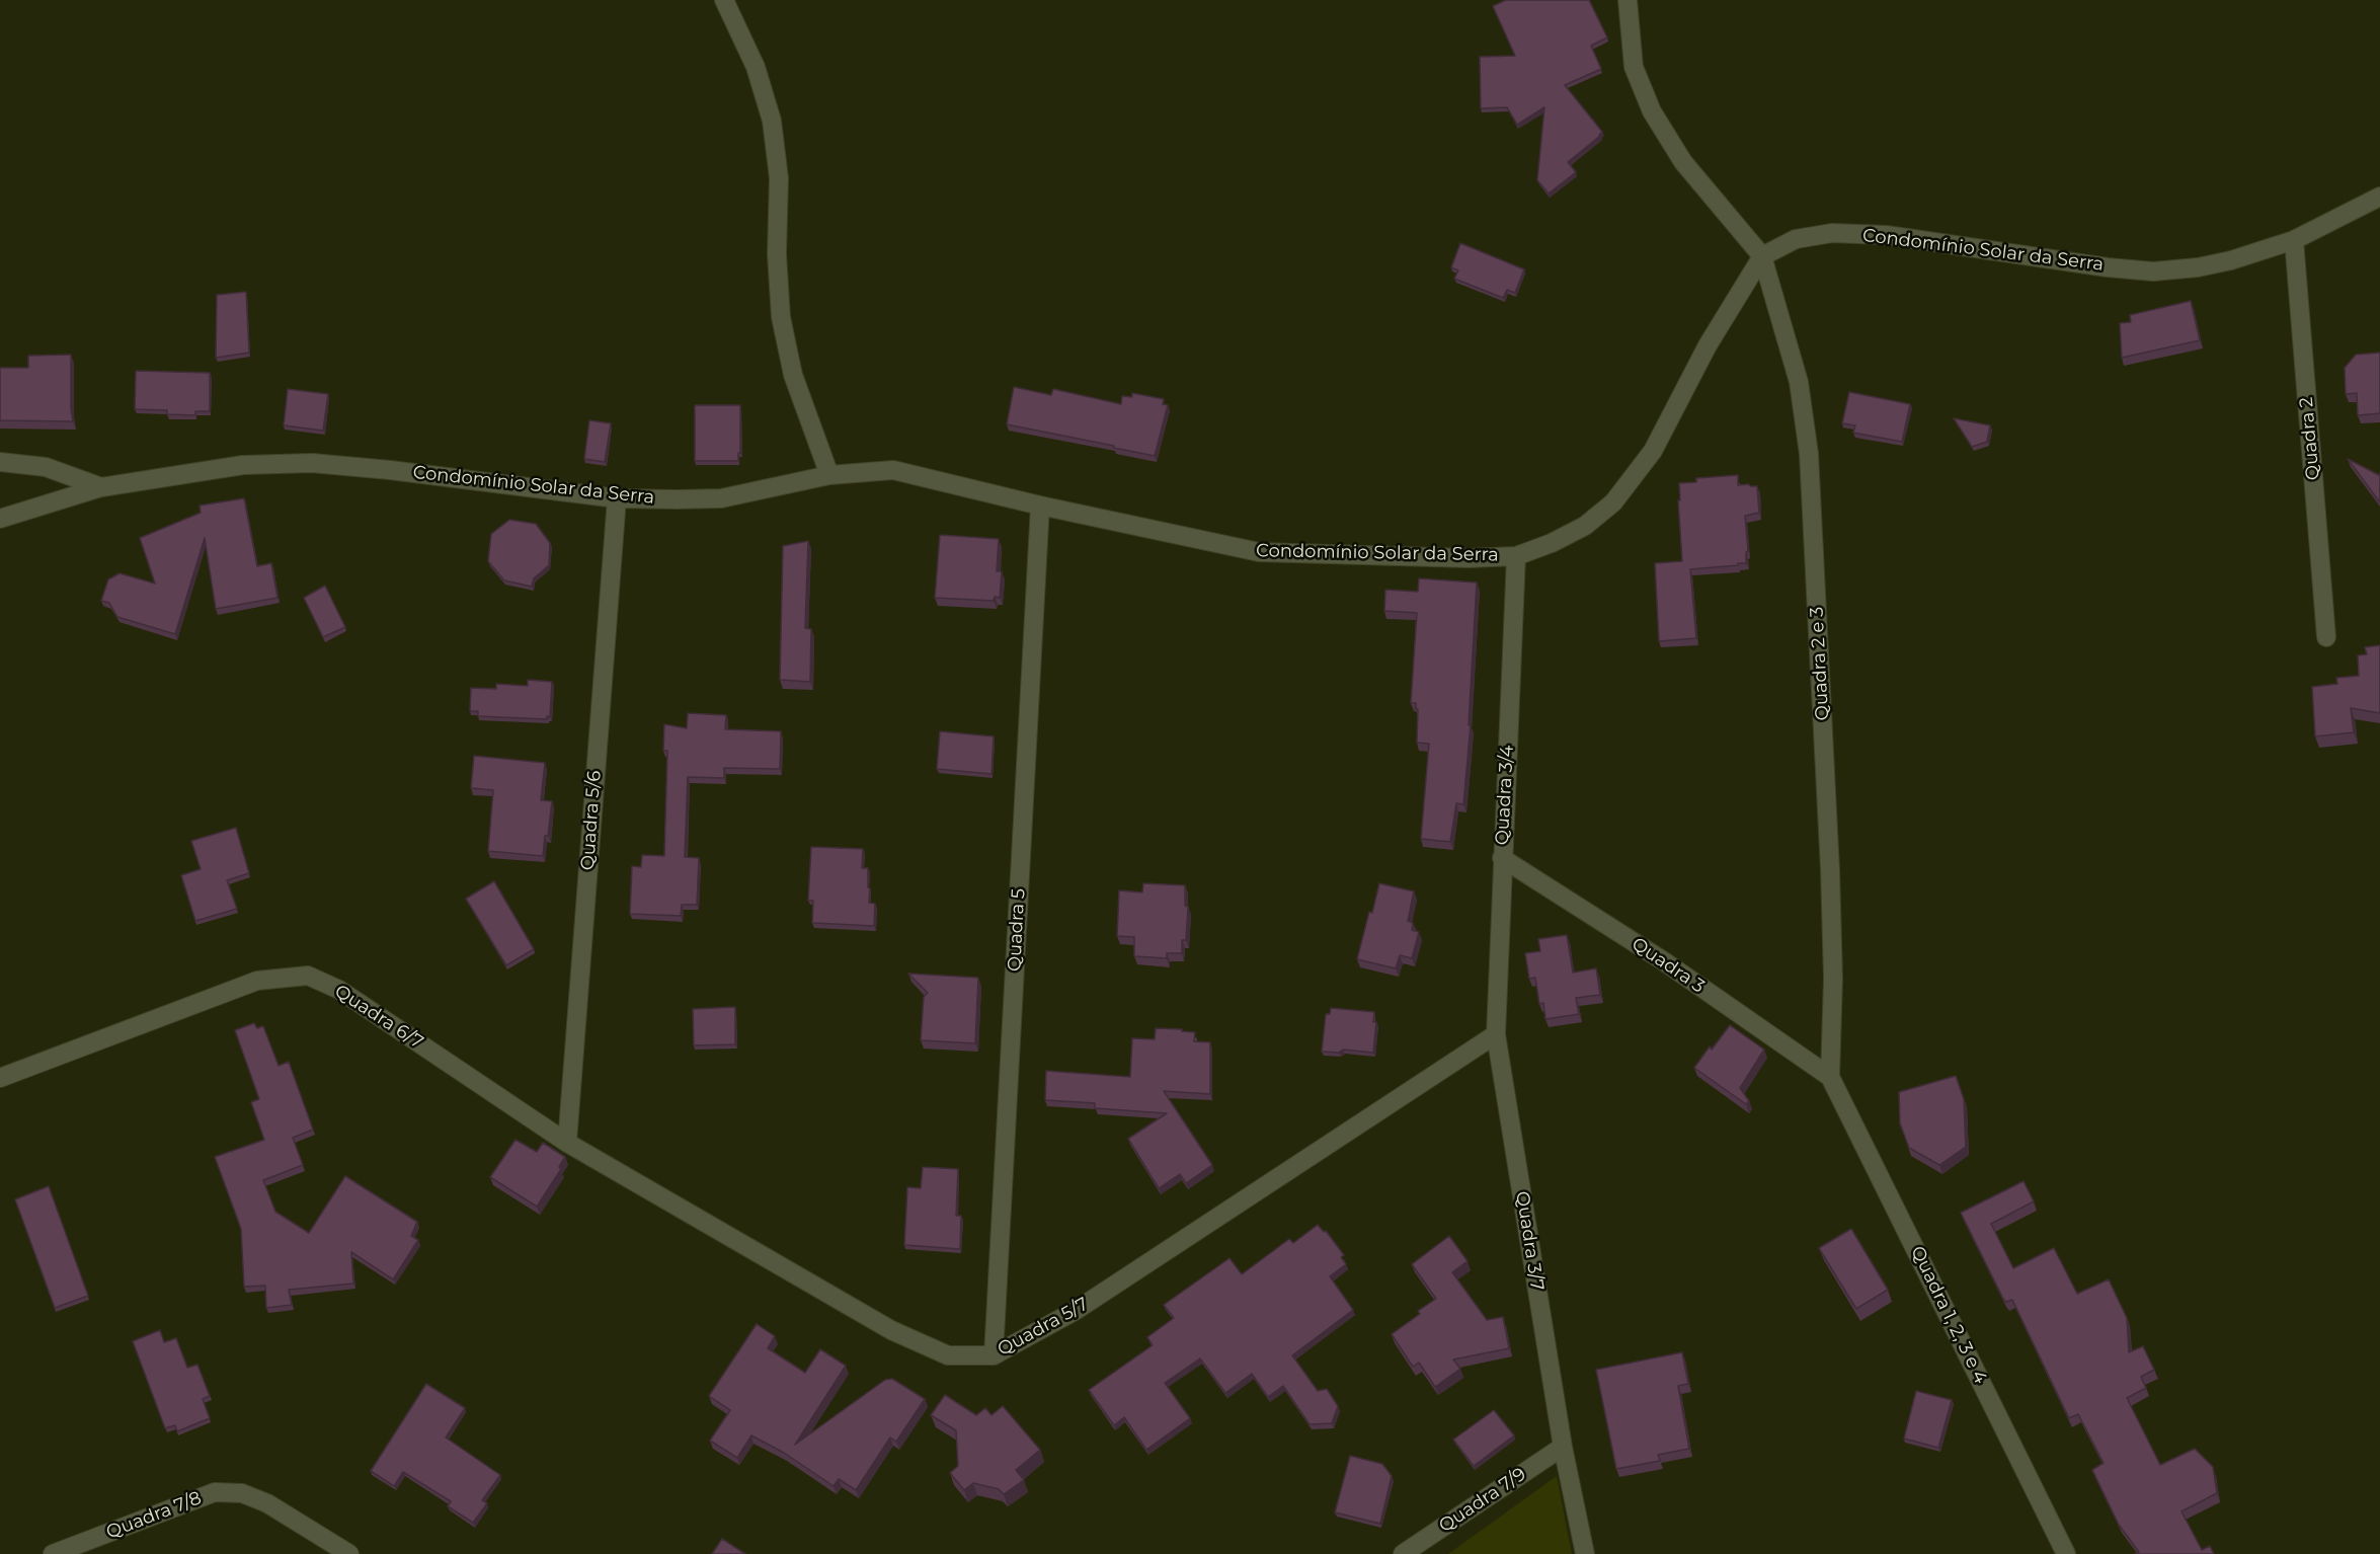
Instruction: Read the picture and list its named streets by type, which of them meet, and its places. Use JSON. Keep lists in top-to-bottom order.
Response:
{
  "streets": {
    "street": [
      "Condomínio Solar da Serra",
      "Quadra 2",
      "Quadra 2 e 3",
      "Quadra 3/4",
      "Quadra 5/6",
      "Quadra 5",
      "Quadra 3",
      "Quadra 6/7",
      "Quadra 3/7",
      "Quadra 1, 2, 3 e 4",
      "Quadra 5/7",
      "Quadra 7/9",
      "Quadra 7/8"
    ]
  },
  "crossings": [
    ["Condomínio Solar da Serra", "Quadra 2"],
    ["Condomínio Solar da Serra", "Quadra 2 e 3"],
    ["Condomínio Solar da Serra", "Quadra 3/4"],
    ["Condomínio Solar da Serra", "Quadra 5/6"],
    ["Condomínio Solar da Serra", "Quadra 5"],
    ["Quadra 2 e 3", "Quadra 3"],
    ["Quadra 2 e 3", "Quadra 1, 2, 3 e 4"],
    ["Quadra 3/4", "Quadra 3"],
    ["Quadra 3/4", "Quadra 3/7"],
    ["Quadra 3/4", "Quadra 5/7"],
    ["Quadra 5/6", "Quadra 6/7"],
    ["Quadra 5/6", "Quadra 5/7"],
    ["Quadra 5", "Quadra 5/7"],
    ["Quadra 3", "Quadra 1, 2, 3 e 4"],
    ["Quadra 6/7", "Quadra 5/7"],
    ["Quadra 3/7", "Quadra 5/7"],
    ["Quadra 3/7", "Quadra 7/9"]
  ]
}
